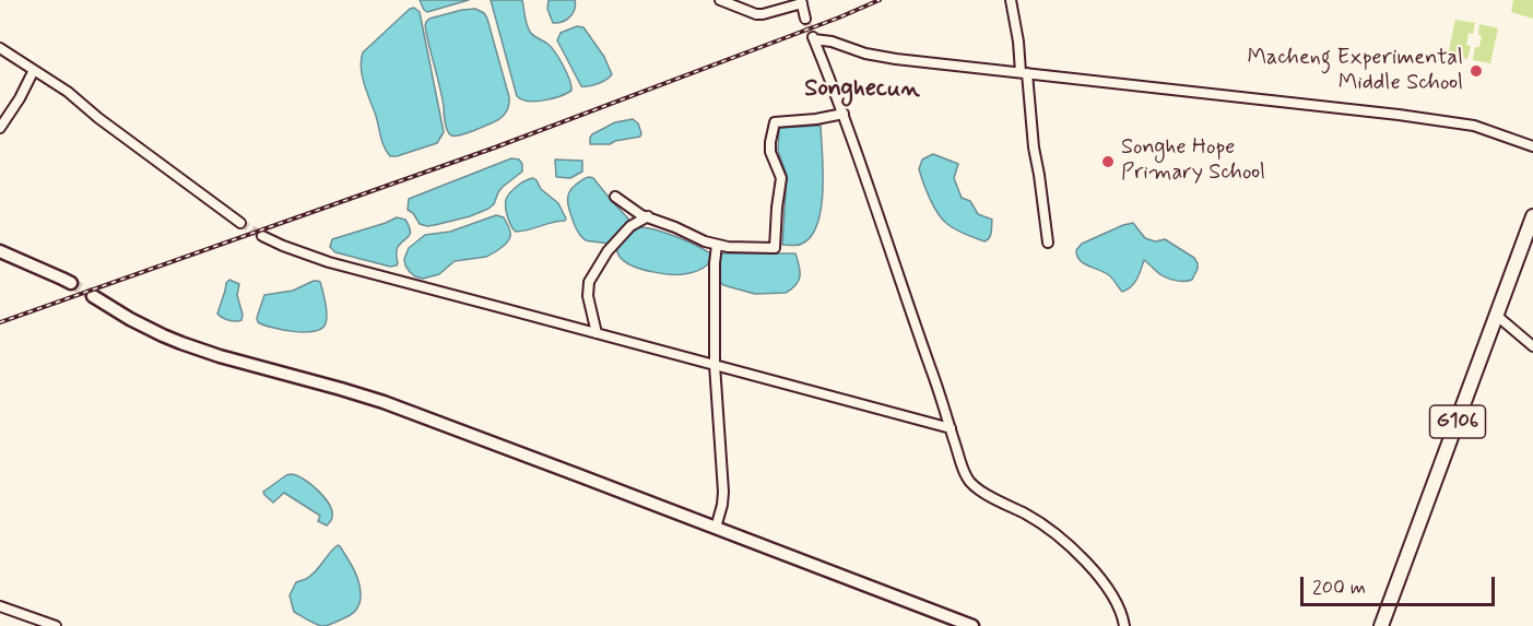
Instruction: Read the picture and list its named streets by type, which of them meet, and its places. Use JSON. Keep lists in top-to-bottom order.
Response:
{
  "streets": {
    "highway": ["G106"]
  },
  "districts": ["Songhecun"],
  "places": ["Macheng Experimental Middle School", "Songhe Hope Primary School"],
  "scale_bar": "200 m"
}
